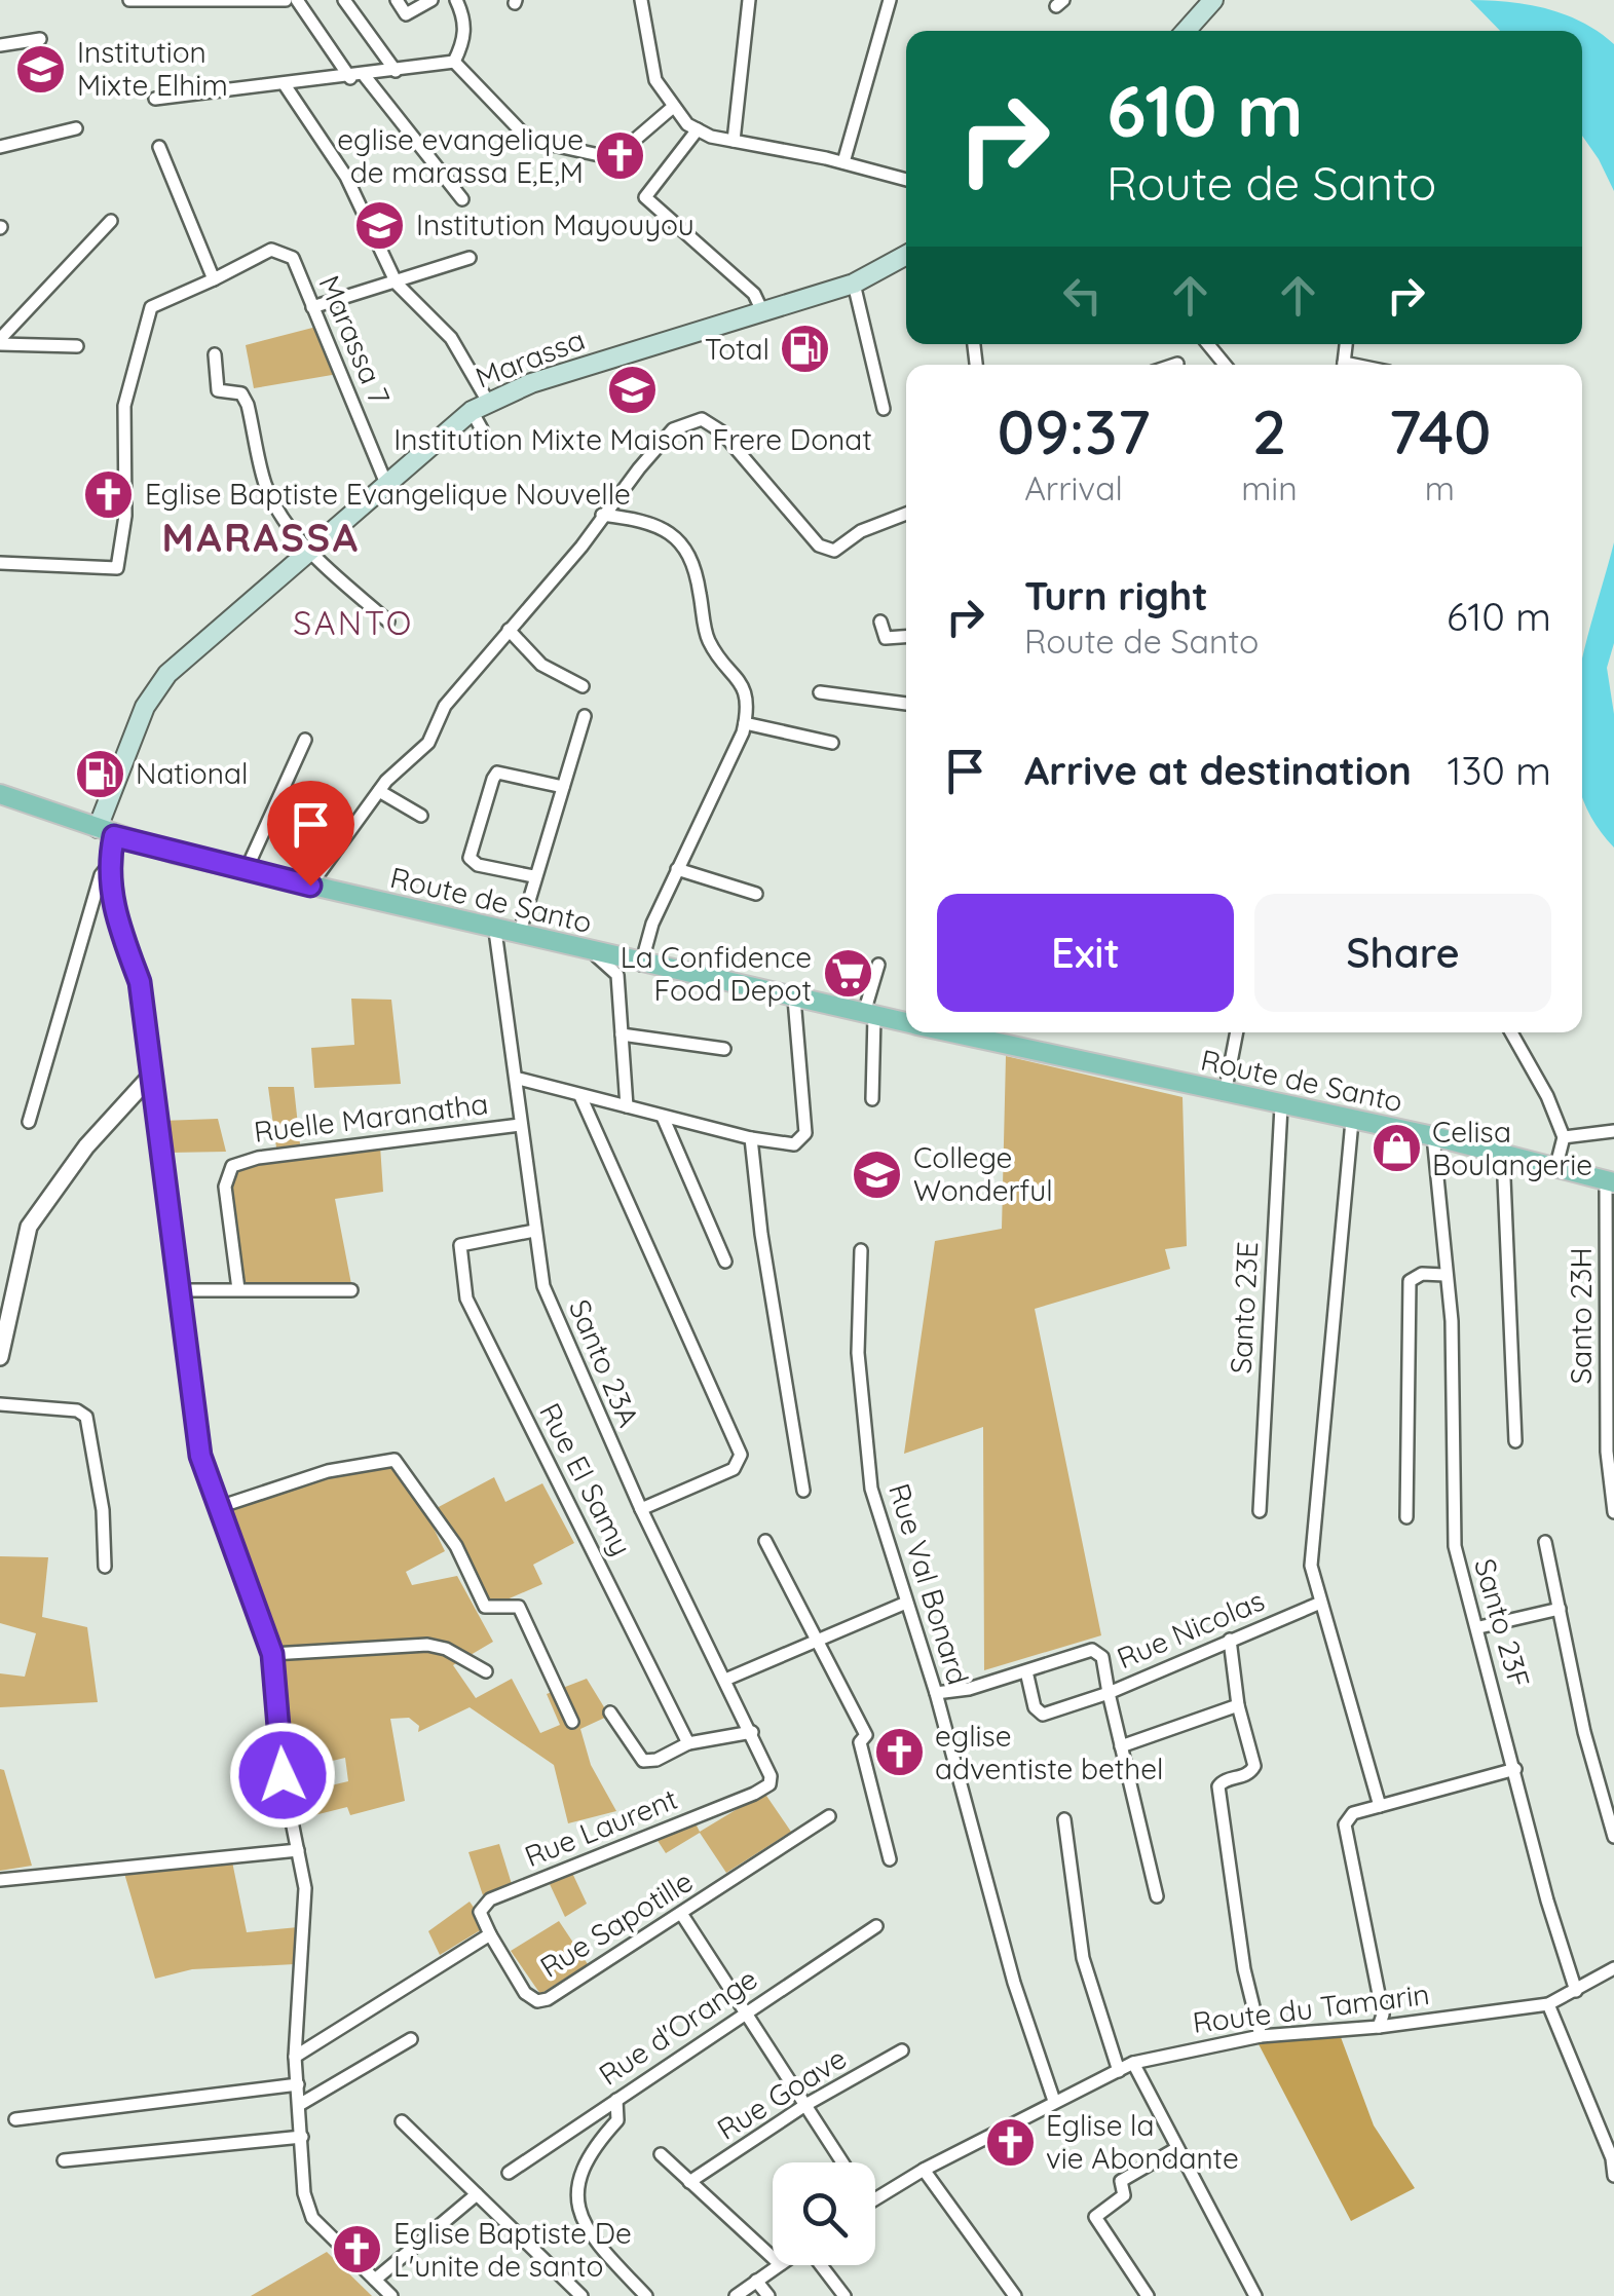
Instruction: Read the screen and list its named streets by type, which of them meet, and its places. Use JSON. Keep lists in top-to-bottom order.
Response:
{
  "streets": {
    "main road": ["Marassa", "Route de Santo"],
    "street": [
      "Marassa 7",
      "Ruelle Maranatha",
      "Santo 23E",
      "Santo 23H",
      "Santo 23A",
      "Rue El Samy",
      "Rue Val Bonard",
      "Santo 23F",
      "Rue Nicolas",
      "Rue Laurent",
      "Rue Sapotille",
      "Route du Tamarin",
      "Rue d'Orange",
      "Rue Goave"
    ]
  },
  "crossings": [
    ["Marassa 7", "Marassa"],
    ["Marassa", "Route de Santo"],
    ["Route de Santo", "Santo 23E"],
    ["Route de Santo", "Santo 23H"],
    ["Route de Santo", "Santo 23A"],
    ["Route de Santo", "Santo 23F"],
    ["Ruelle Maranatha", "Santo 23A"],
    ["Santo 23A", "Rue El Samy"],
    ["Santo 23A", "Rue Laurent"],
    ["Rue Val Bonard", "Rue Nicolas"],
    ["Rue Val Bonard", "Route du Tamarin"],
    ["Santo 23F", "Route du Tamarin"],
    ["Rue Laurent", "Rue Sapotille"]
  ],
  "districts": ["MARASSA", "SANTO"],
  "places": {
    "school or university": [
      "Institution Mixte Elhim",
      "Institution Mayouyou",
      "Institution Mixte Maison Frere Donat",
      "College Wonderful"
    ],
    "church": [
      "eglise evangelique de marassa E,E,M",
      "Eglise Baptiste Evangelique Nouvelle",
      "eglise adventiste bethel",
      "Eglise la vie Abondante",
      "Eglise Baptiste De L'unite de santo"
    ],
    "fuel station": ["Total", "National"],
    "supermarket": ["La Confidence Food Depot"],
    "shop": ["Celisa Boulangerie"]
  },
  "page": {
    "turn": ["610 m", "Route de Santo"],
    "eta": [
      "09:37",
      "Arrival",
      "2",
      "min",
      "740",
      "m"
    ],
    "list": [
      {
        "name": "Turn right",
        "note": "Route de Santo",
        "value": "610 m"
      },
      {
        "name": "Arrive at destination",
        "value": "130 m"
      }
    ],
    "buttons": ["Exit", "Share"]
  }
}
